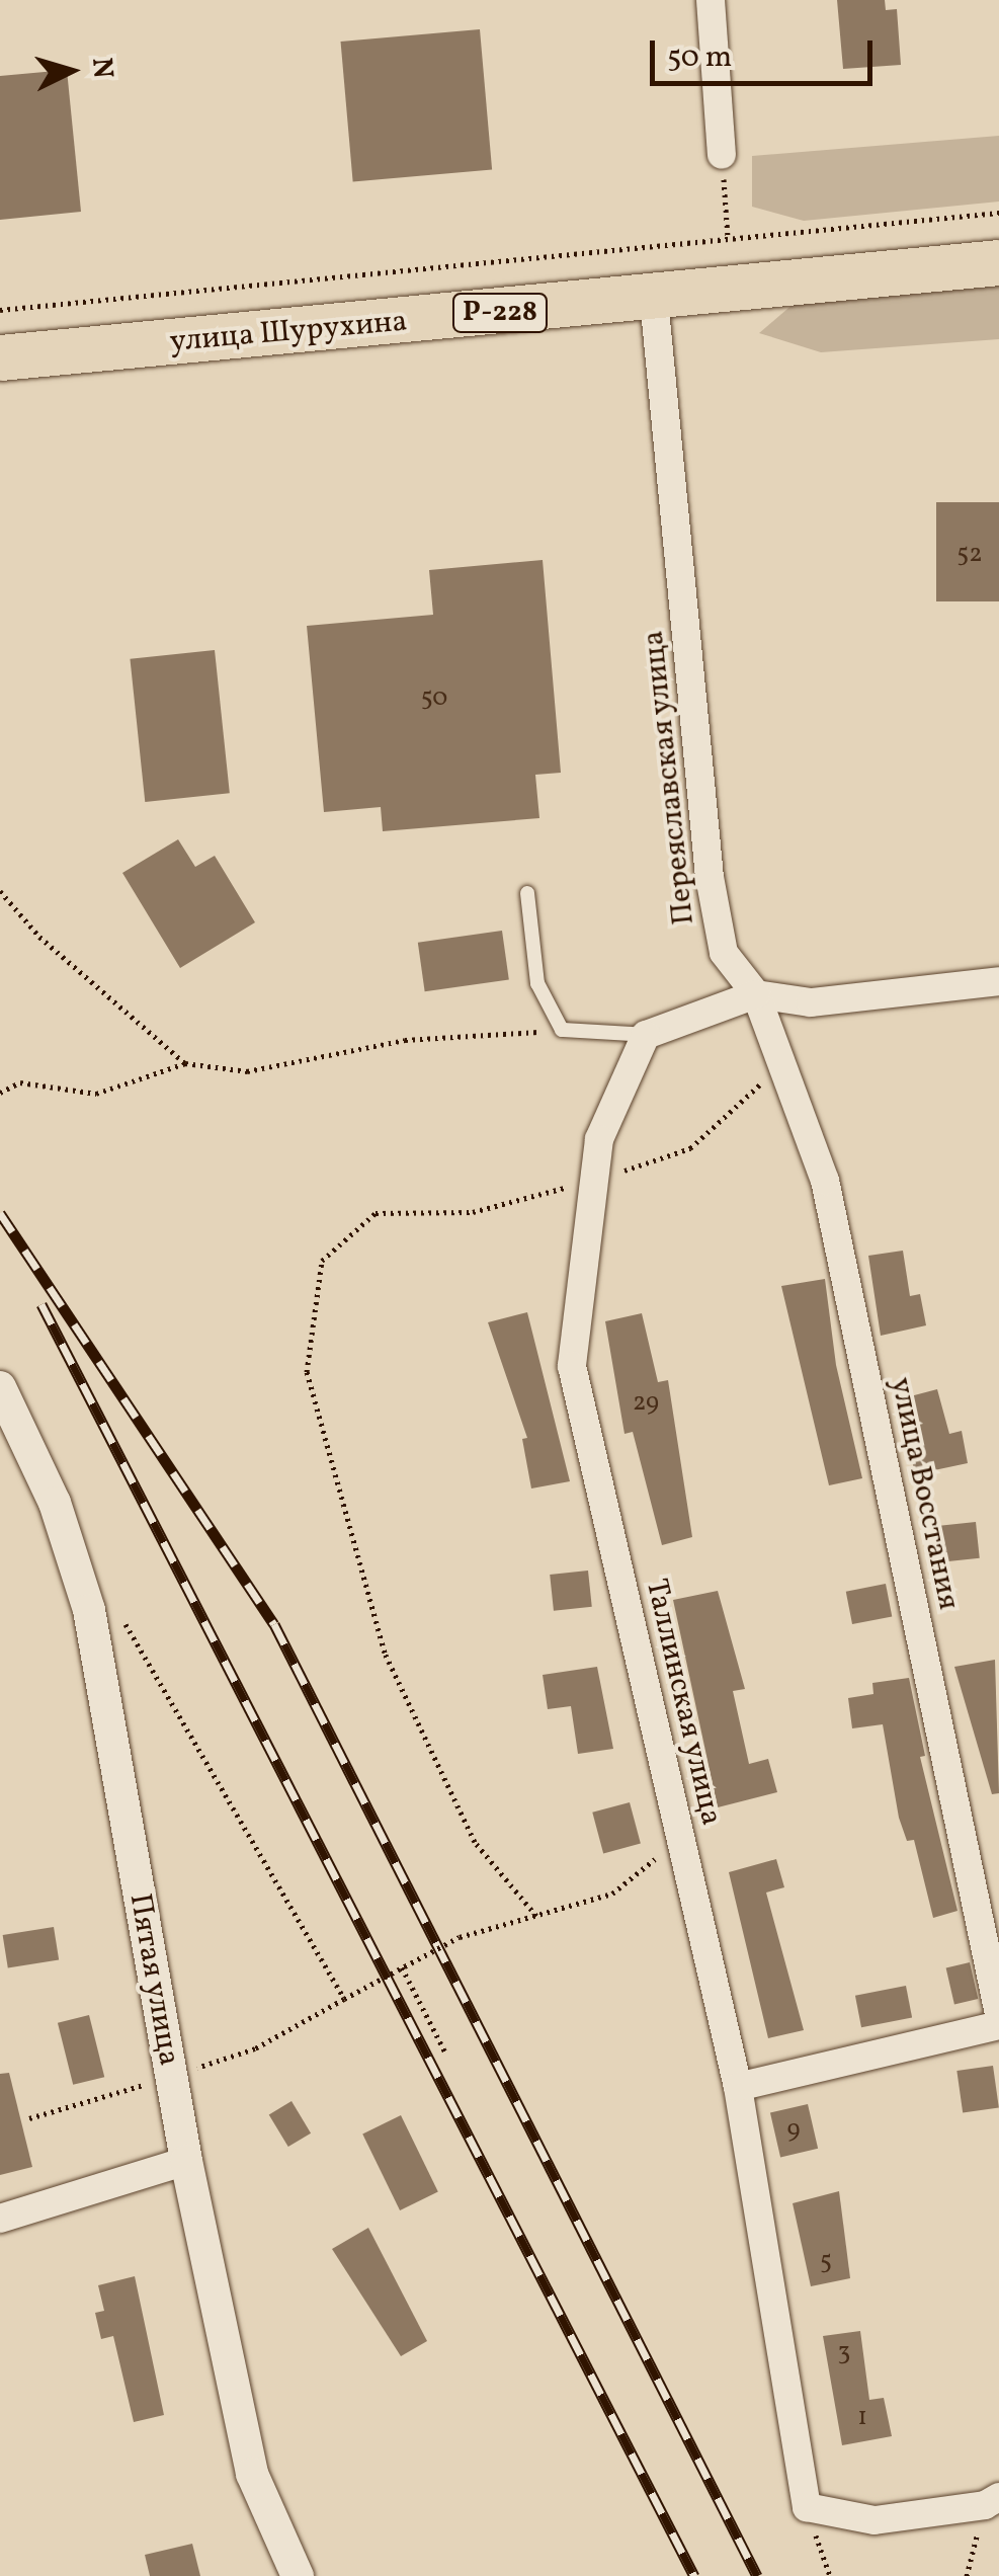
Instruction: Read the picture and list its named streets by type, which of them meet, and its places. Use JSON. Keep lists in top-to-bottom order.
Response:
{
  "streets": {
    "highway": ["Р-228", "улица Шурухина"],
    "street": [
      "Переяславская улица",
      "улица Восстания",
      "Таллинская улица",
      "Пятая улица"
    ]
  },
  "crossings": [
    ["улица Шурухина", "Переяславская улица"],
    ["Переяславская улица", "улица Восстания"]
  ],
  "house_numbers": [
    "52",
    "50",
    "29",
    "9",
    "5",
    "3",
    "1"
  ],
  "scale_bar": "50 m",
  "north": "right"
}
